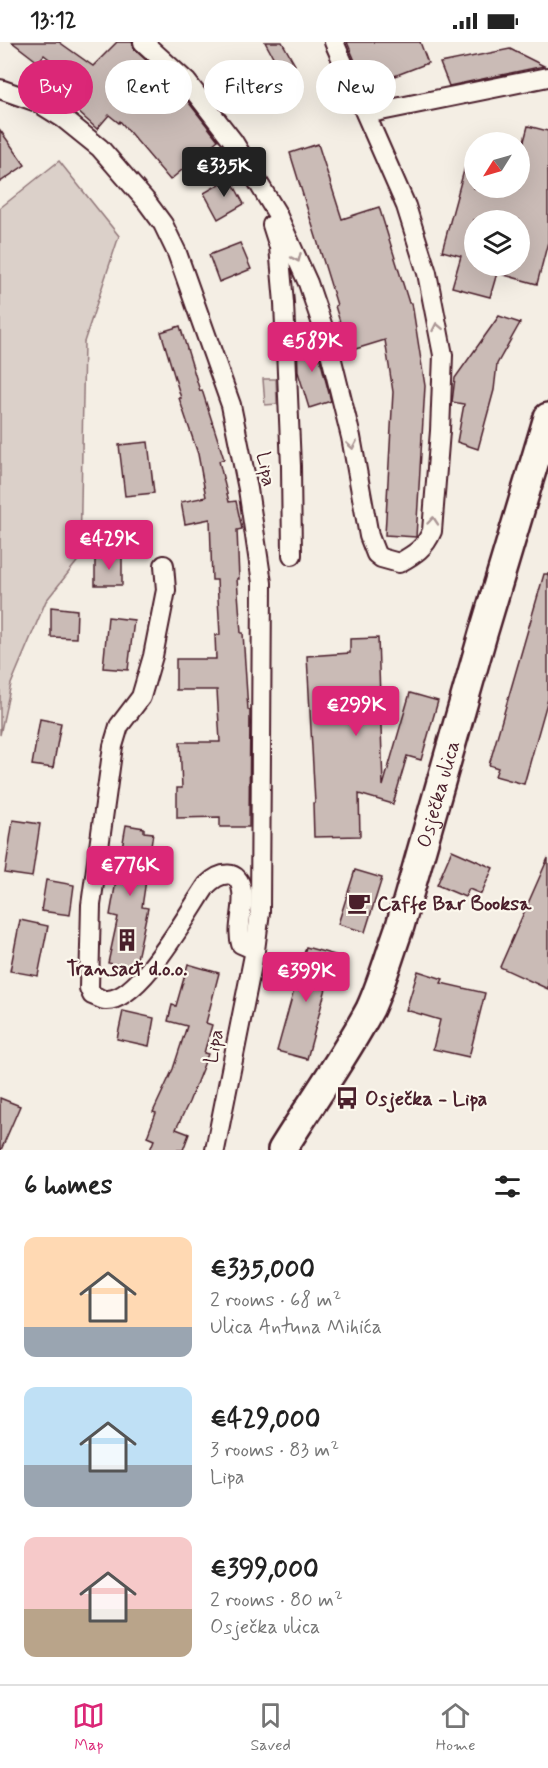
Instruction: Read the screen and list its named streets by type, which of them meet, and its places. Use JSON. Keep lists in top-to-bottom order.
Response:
{
  "streets": {
    "main road": ["Osječka ulica"],
    "street": ["Lipa"]
  },
  "places": {
    "cafe": ["Caffe Bar Booksa"],
    "building": ["Transact d.o.o."],
    "bus stop": ["Osječka - Lipa"]
  },
  "north": "bottom left",
  "page": {
    "status": "13:12",
    "chip": [
      "Buy",
      "Rent",
      "Filters",
      "New"
    ],
    "price": [
      "€335K",
      "€589K",
      "€429K",
      "€299K",
      "€776K",
      "€399K"
    ],
    "heading": "6 homes",
    "list": [
      {
        "name": "€335,000",
        "note": "2 rooms · 68 m² · Ulica Antuna Mihića"
      },
      {
        "name": "€429,000",
        "note": "3 rooms · 83 m² · Lipa"
      },
      {
        "name": "€399,000",
        "note": "2 rooms · 80 m² · Osječka ulica"
      }
    ],
    "tabs": ["Map", "Saved", "Home"]
  }
}
